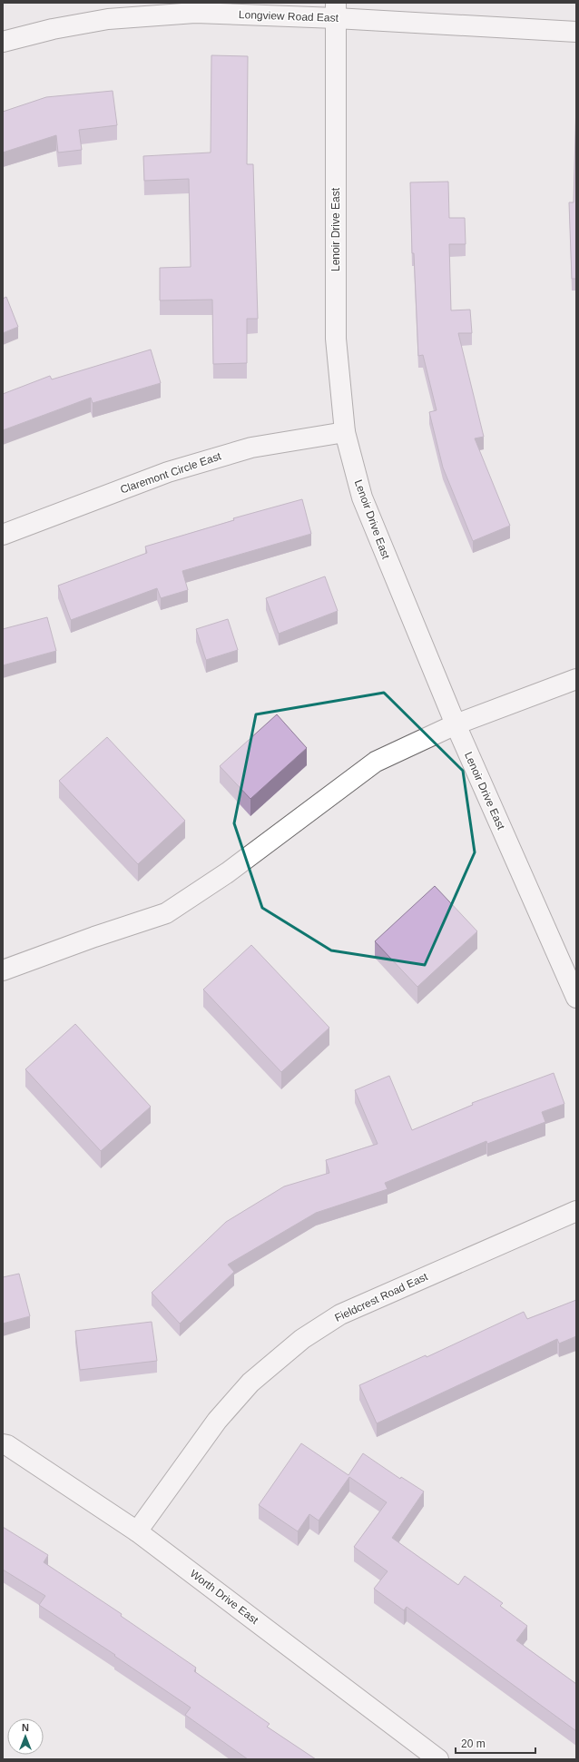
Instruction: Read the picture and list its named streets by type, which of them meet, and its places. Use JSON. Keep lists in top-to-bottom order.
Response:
{
  "streets": {
    "street": [
      "Longview Road East",
      "Lenoir Drive East",
      "Claremont Circle East",
      "Fieldcrest Road East",
      "Worth Drive East"
    ]
  },
  "crossings": [
    ["Longview Road East", "Lenoir Drive East"],
    ["Lenoir Drive East", "Claremont Circle East"],
    ["Fieldcrest Road East", "Worth Drive East"]
  ],
  "scale_bar": "20 m",
  "north": "top"
}
